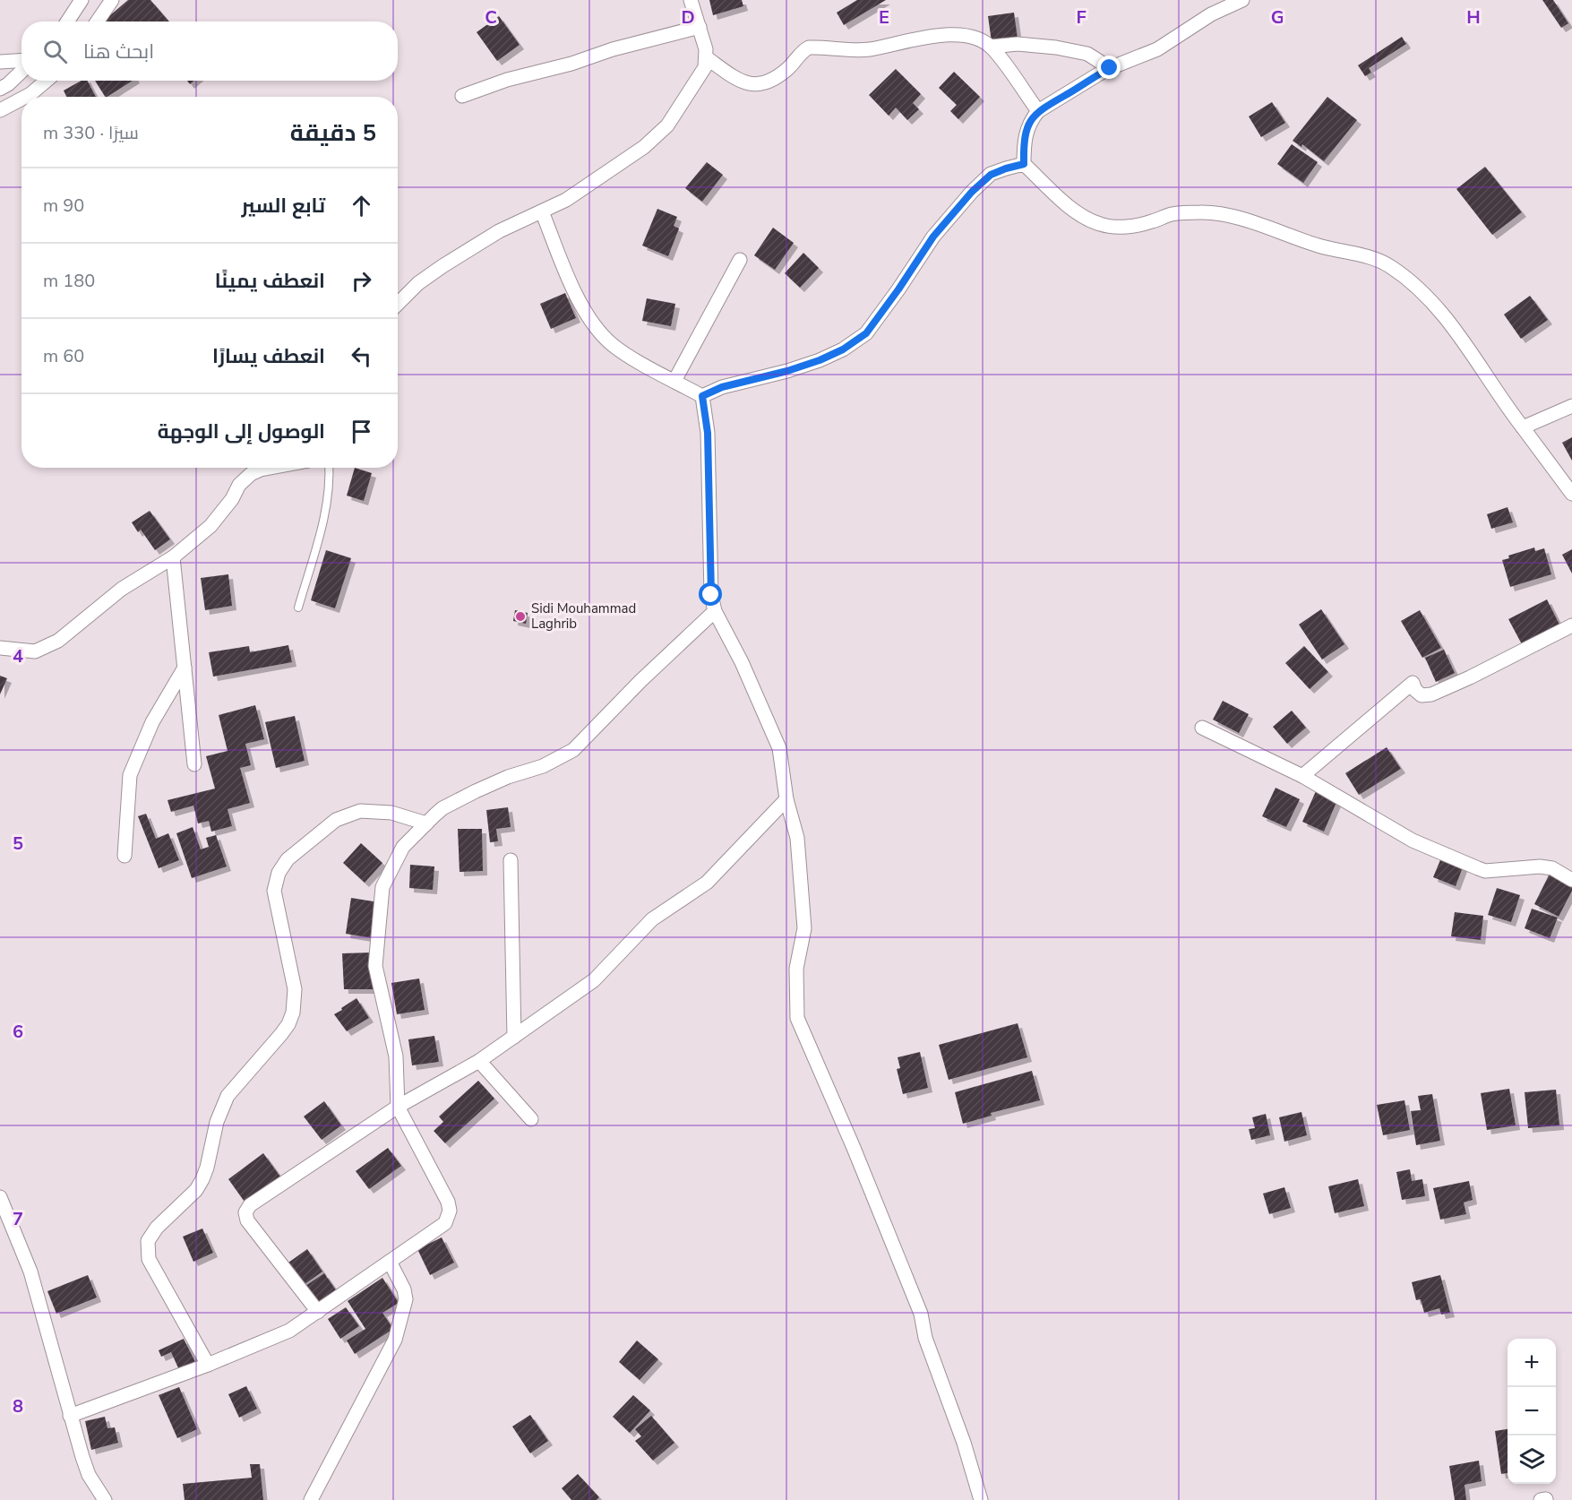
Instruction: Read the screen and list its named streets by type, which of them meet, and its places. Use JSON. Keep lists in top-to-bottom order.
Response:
{
  "places": ["Sidi Mouhammad Laghrib"],
  "page": {
    "search": "ابحث هنا",
    "heading": ["5 دقيقة", "سيرًا · 330 m"],
    "list": [
      ["تابع السير", "90 m"],
      ["انعطف يمينًا", "180 m"],
      ["انعطف يسارًا", "60 m"],
      "الوصول إلى الوجهة"
    ],
    "map_buttons": ["+", "−"]
  },
  "grid": {
    "columns": [
      "C",
      "D",
      "E",
      "F",
      "G",
      "H"
    ],
    "rows": [
      "4",
      "5",
      "6",
      "7",
      "8"
    ]
  }
}
